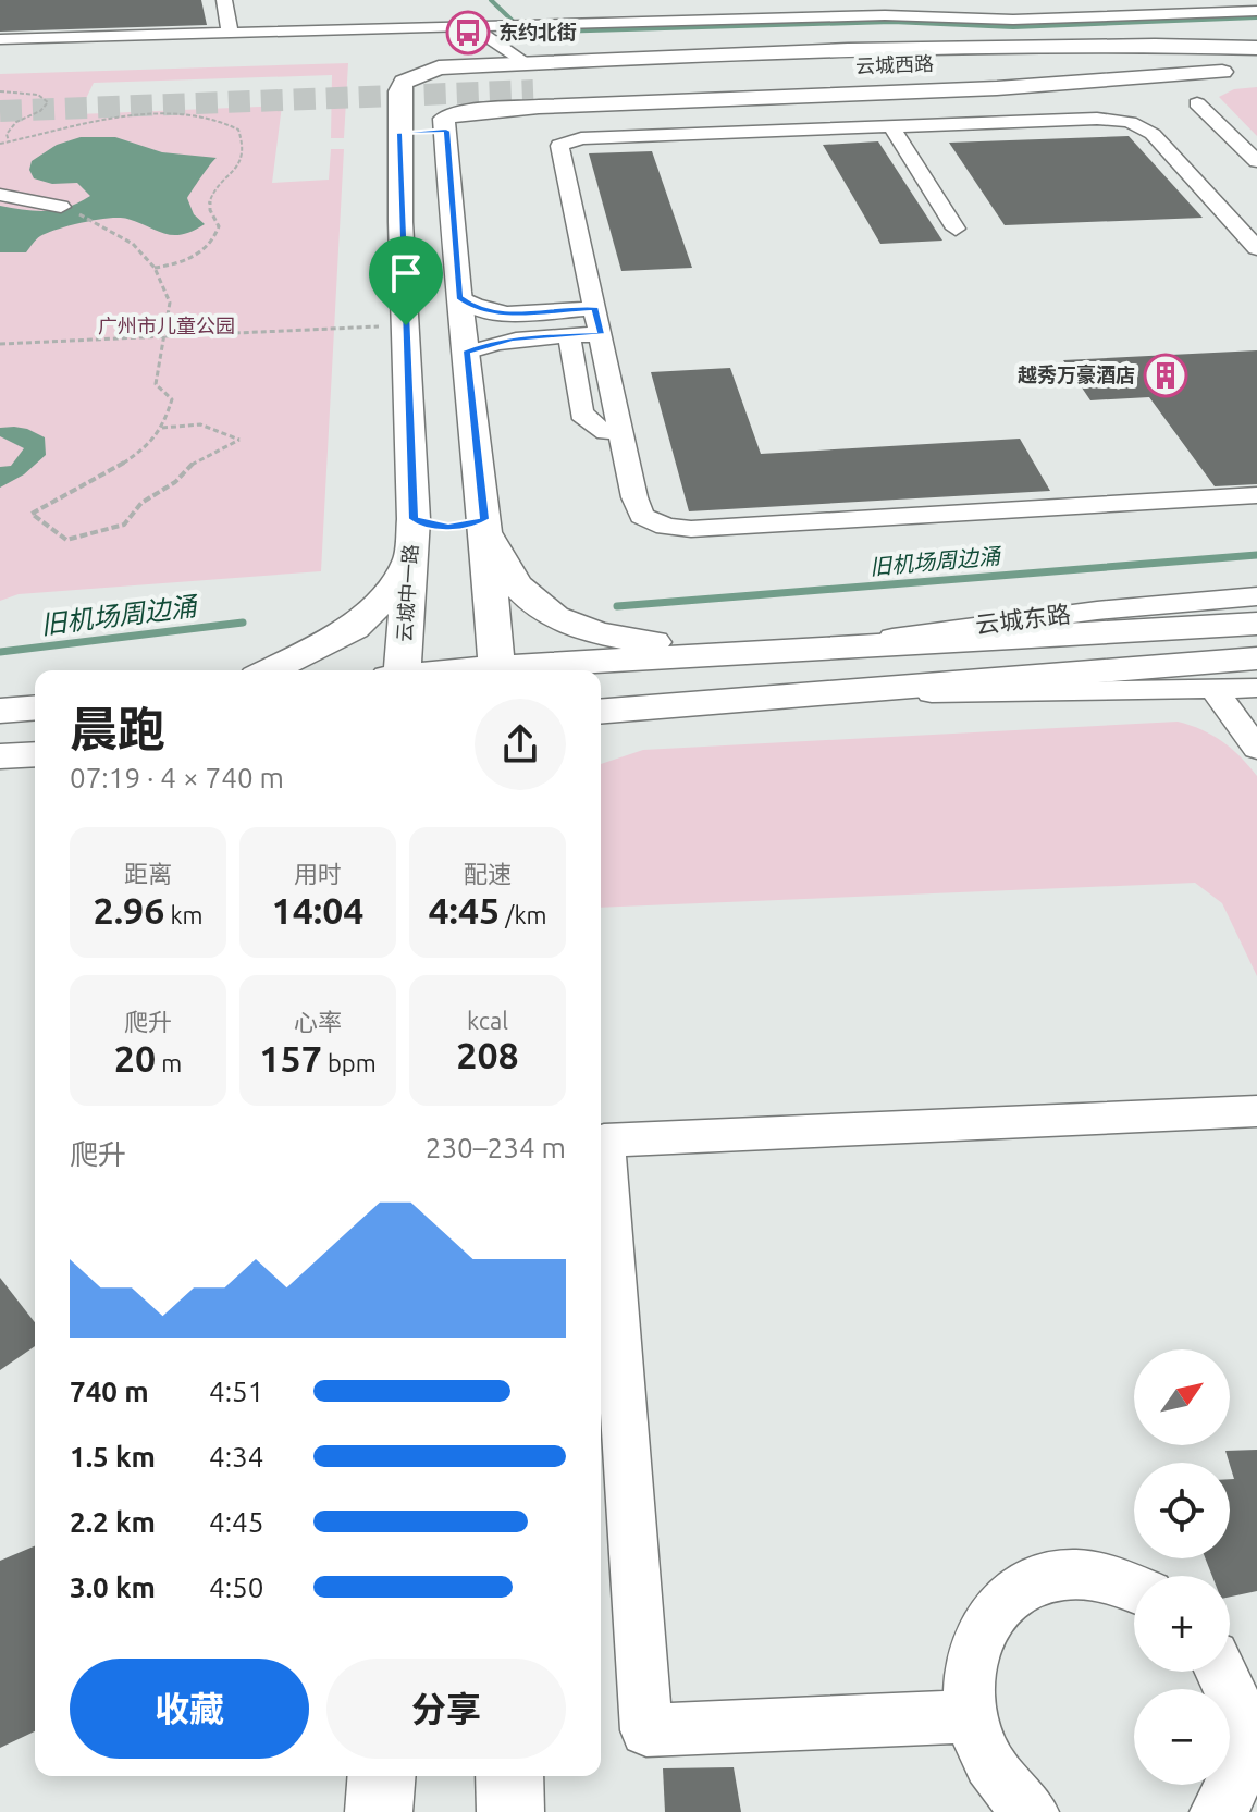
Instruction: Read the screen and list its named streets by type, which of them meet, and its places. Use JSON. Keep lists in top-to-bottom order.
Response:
{
  "streets": {
    "main road": ["云城西路", "云城中一路", "云城东路"]
  },
  "crossings": [
    ["云城西路", "云城中一路"]
  ],
  "water": ["旧机场周边涌"],
  "parks": ["广州市儿童公园"],
  "places": {
    "bus stop": ["东约北街"],
    "building": ["越秀万豪酒店"]
  },
  "north": "top right",
  "page": {
    "heading": ["晨跑", "07:19 · 4 × 740 m"],
    "stats": [
      ["距离", "2.96 km"],
      ["用时", "14:04"],
      ["配速", "4:45 /km"],
      ["爬升", "20 m"],
      ["心率", "157 bpm"],
      ["kcal", "208"]
    ],
    "chart": ["爬升", "230–234 m"],
    "map_buttons": ["+", "−"],
    "list": [
      {
        "name": "740 m",
        "note": "4:51"
      },
      {
        "name": "1.5 km",
        "note": "4:34"
      },
      {
        "name": "2.2 km",
        "note": "4:45"
      },
      {
        "name": "3.0 km",
        "note": "4:50"
      }
    ],
    "buttons": ["收藏", "分享"]
  }
}
